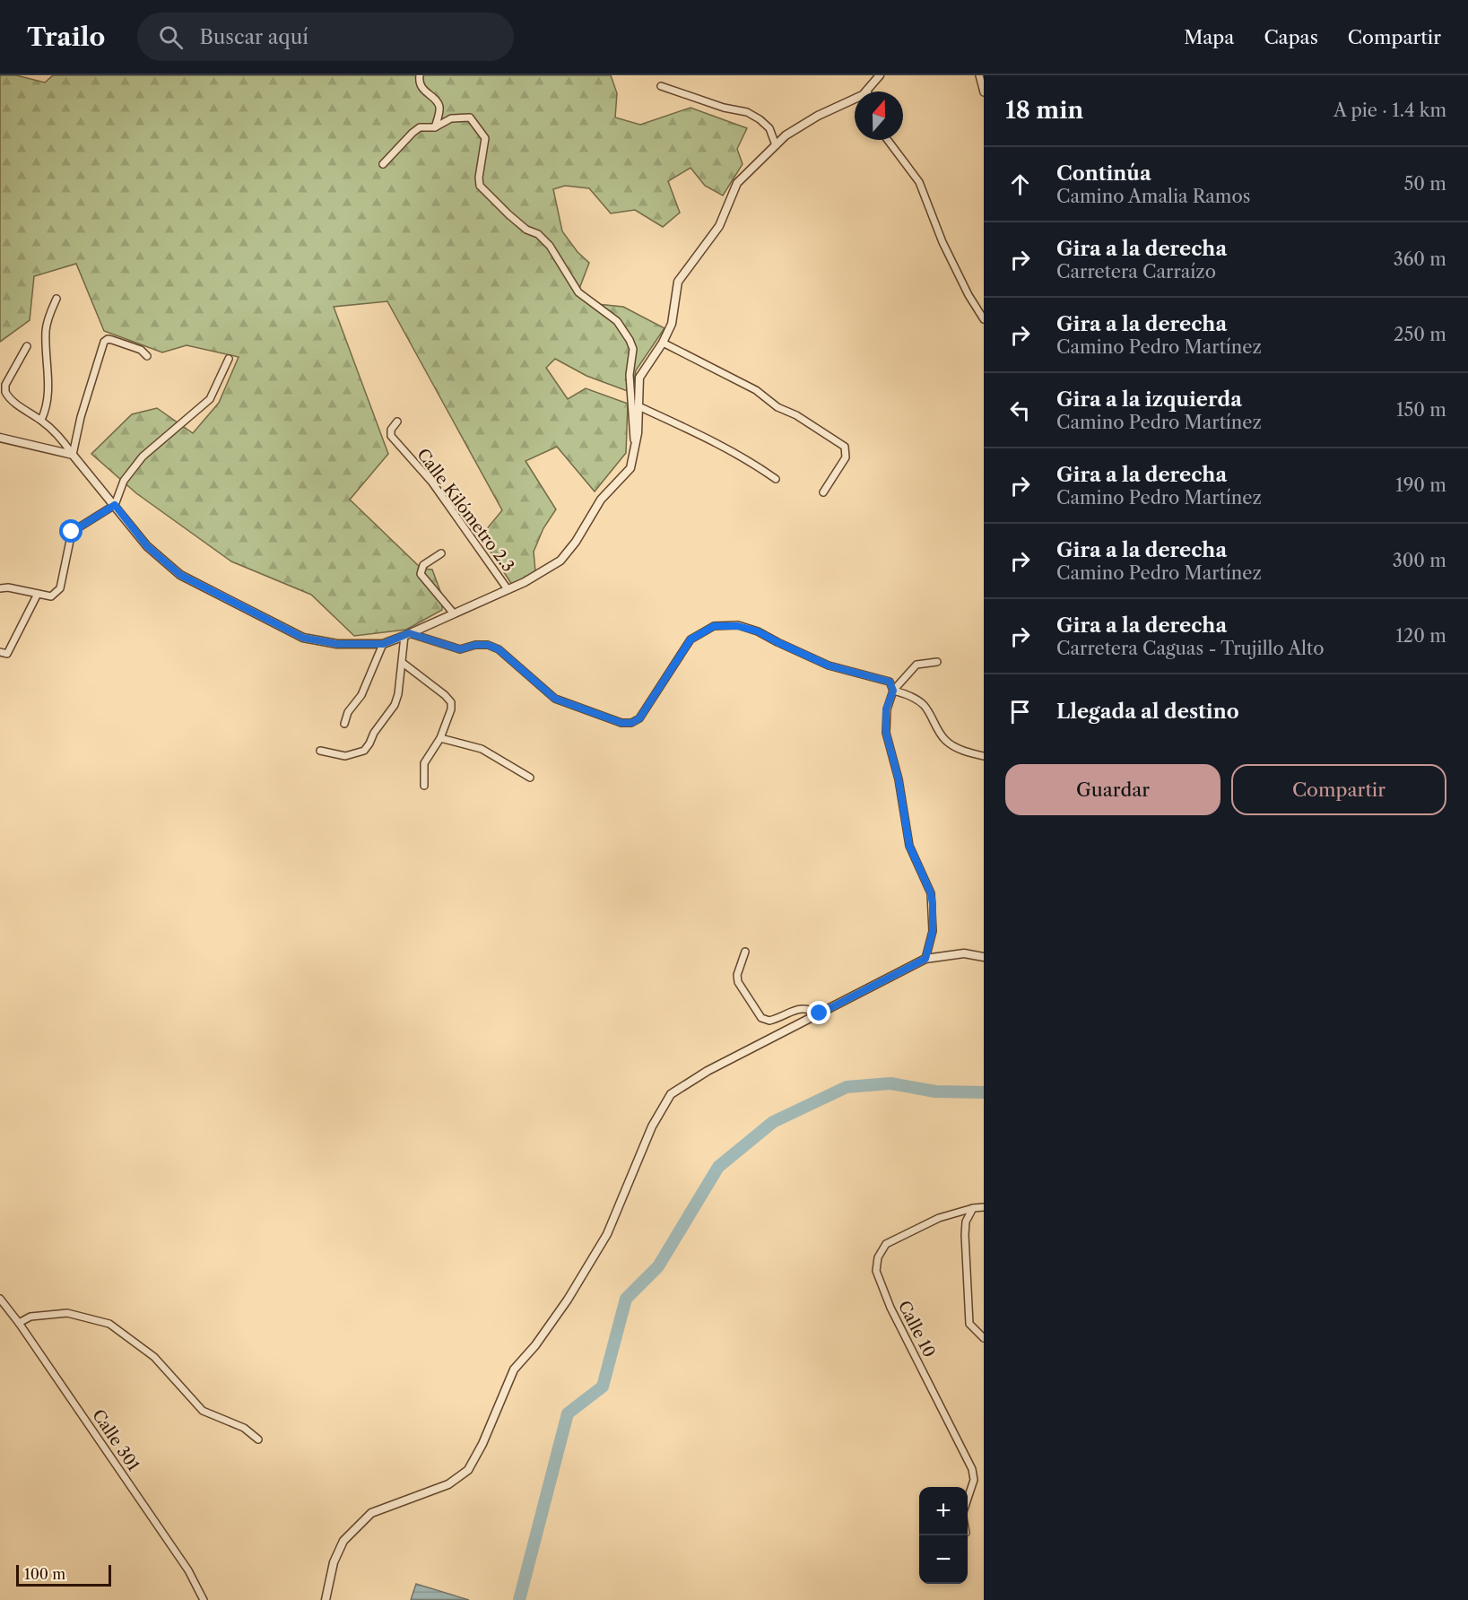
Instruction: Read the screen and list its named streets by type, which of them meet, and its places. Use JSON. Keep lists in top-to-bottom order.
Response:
{
  "streets": {
    "street": ["Calle Kilómetro 2.3", "Calle 10", "Calle 301"]
  },
  "scale_bar": "100 m",
  "north": "top",
  "page": {
    "header": "Trailo",
    "search": "Buscar aquí",
    "nav": ["Mapa", "Capas", "Compartir"],
    "heading": ["18 min", "A pie · 1.4 km"],
    "list": [
      ["Continúa", "Camino Amalia Ramos", "50 m"],
      ["Gira a la derecha", "Carretera Carraízo", "360 m"],
      ["Gira a la derecha", "Camino Pedro Martínez", "250 m"],
      ["Gira a la izquierda", "Camino Pedro Martínez", "150 m"],
      ["Gira a la derecha", "Camino Pedro Martínez", "190 m"],
      ["Gira a la derecha", "Camino Pedro Martínez", "300 m"],
      ["Gira a la derecha", "Carretera Caguas - Trujillo Alto", "120 m"],
      "Llegada al destino"
    ],
    "buttons": ["Guardar", "Compartir"],
    "map_buttons": ["+", "−"],
    "scale": "100 m"
  }
}
